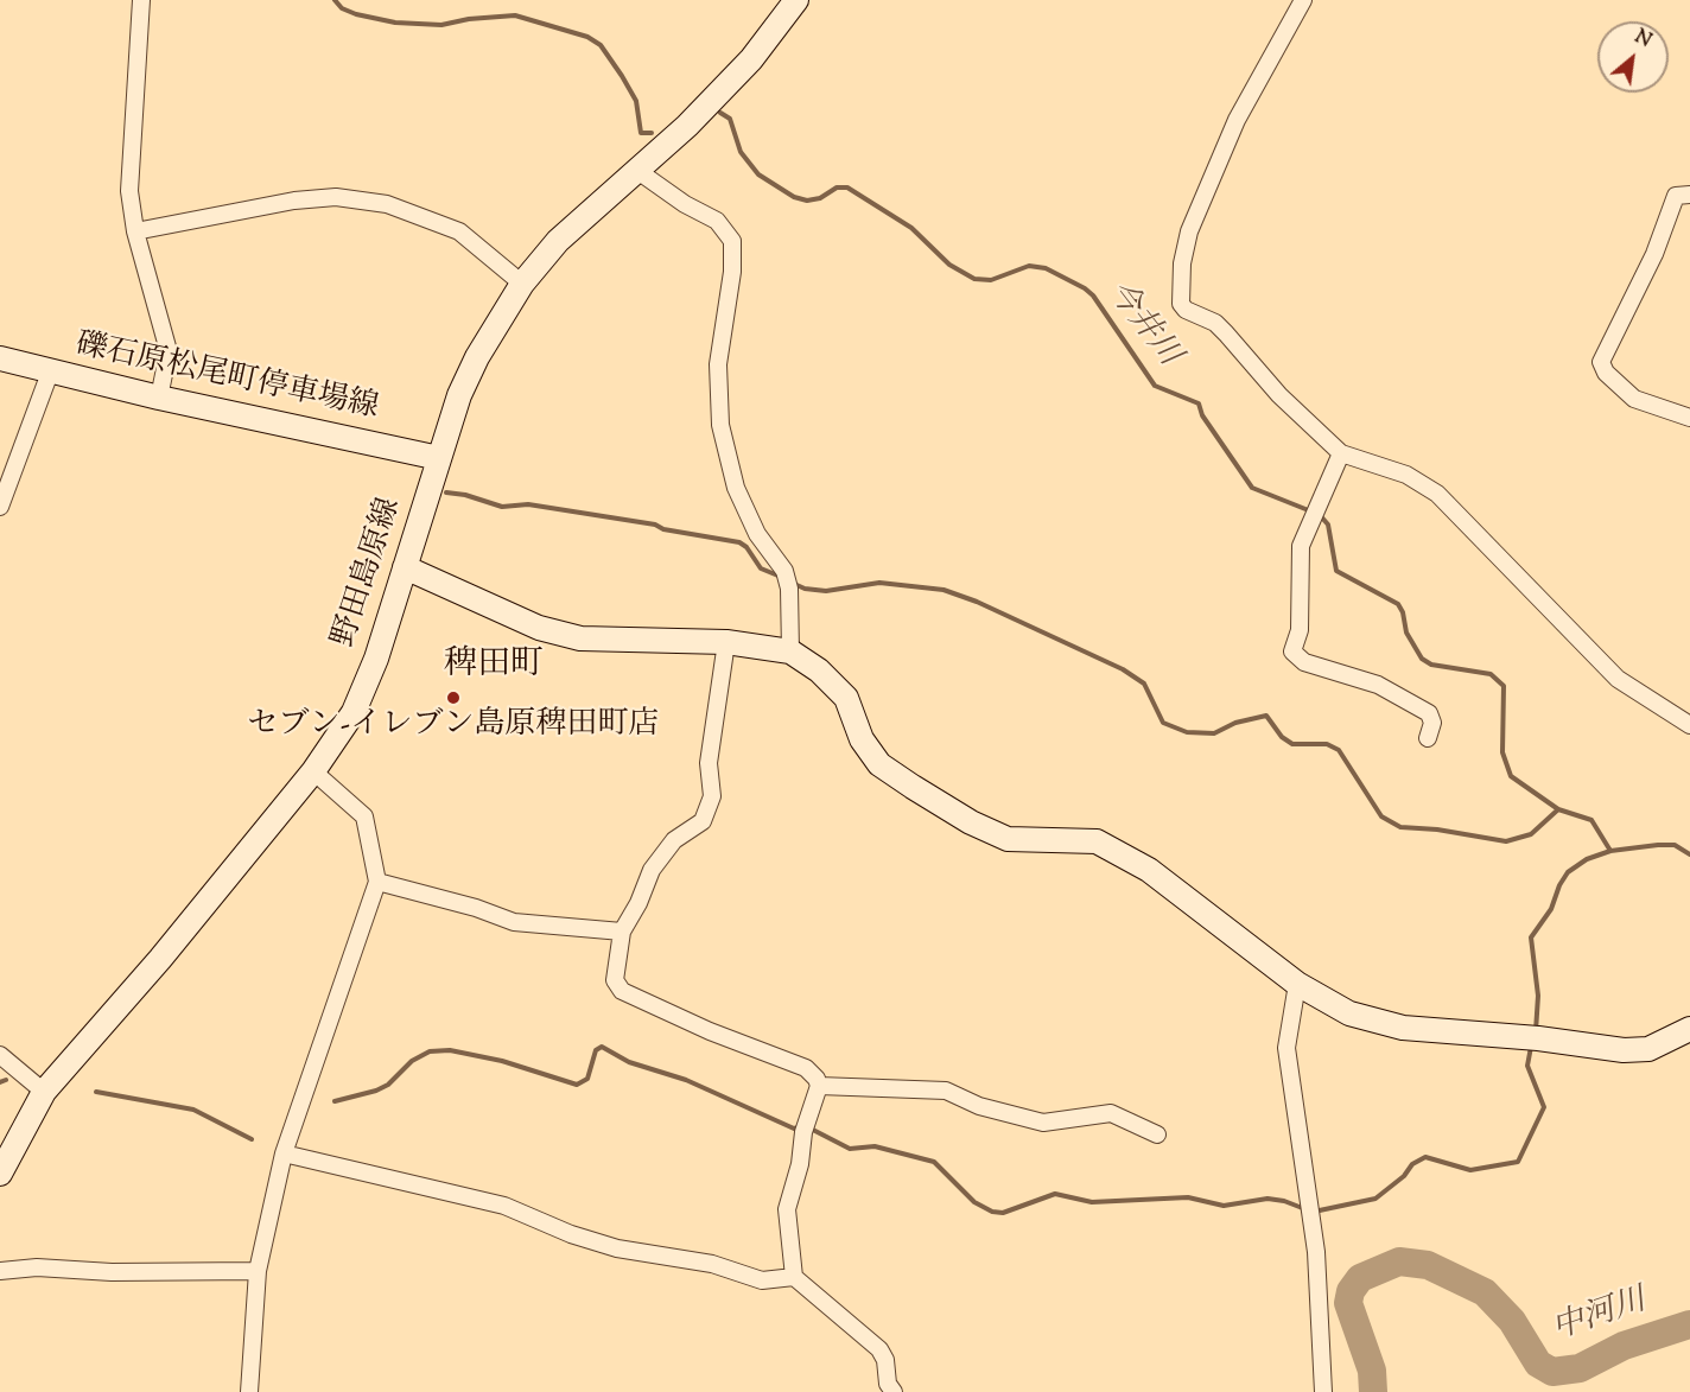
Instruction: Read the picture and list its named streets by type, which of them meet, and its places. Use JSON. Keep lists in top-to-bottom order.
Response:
{
  "streets": {
    "main road": ["礫石原松尾町停車場線", "野田島原線"]
  },
  "crossings": [
    ["礫石原松尾町停車場線", "野田島原線"]
  ],
  "districts": ["稗田町"],
  "water": ["今井川", "中河川"],
  "places": ["セブン-イレブン島原稗田町店"],
  "north": "top right"
}
